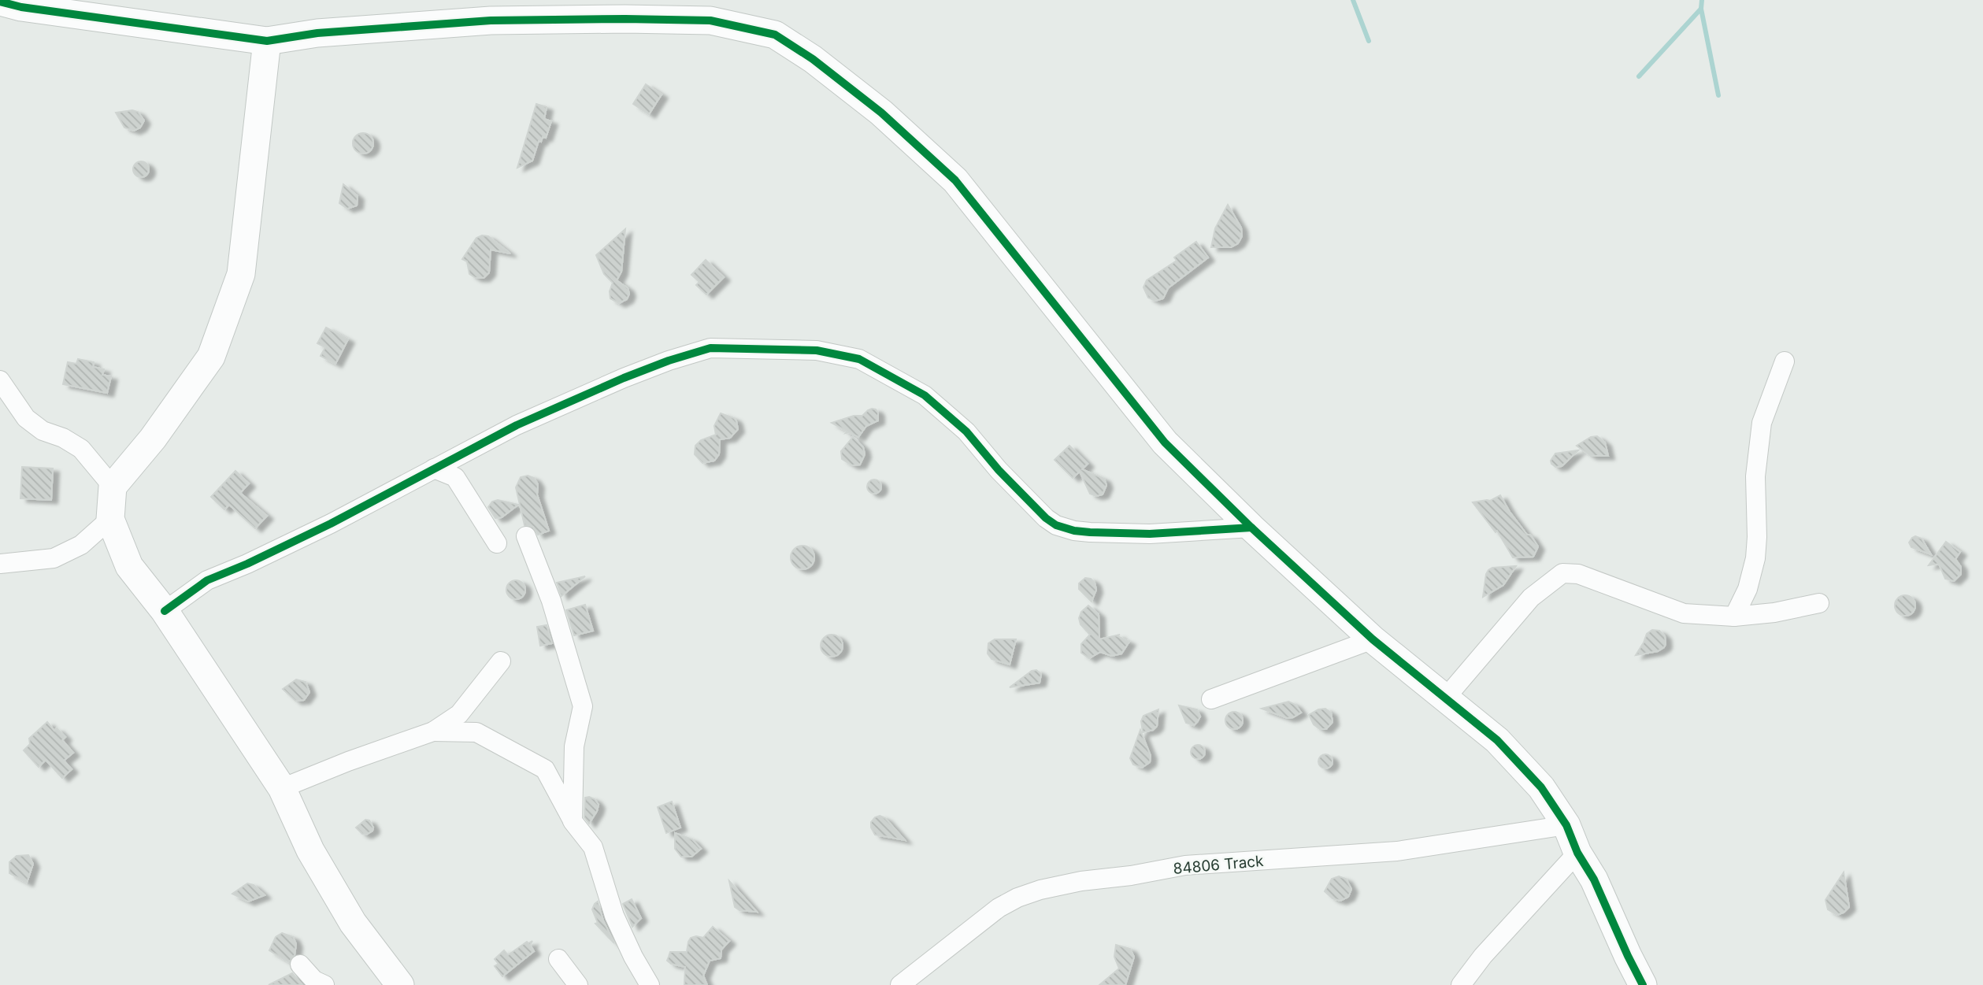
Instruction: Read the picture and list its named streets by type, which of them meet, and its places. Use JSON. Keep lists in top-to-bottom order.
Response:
{
  "streets": {
    "street": ["84806 Track"]
  }
}
